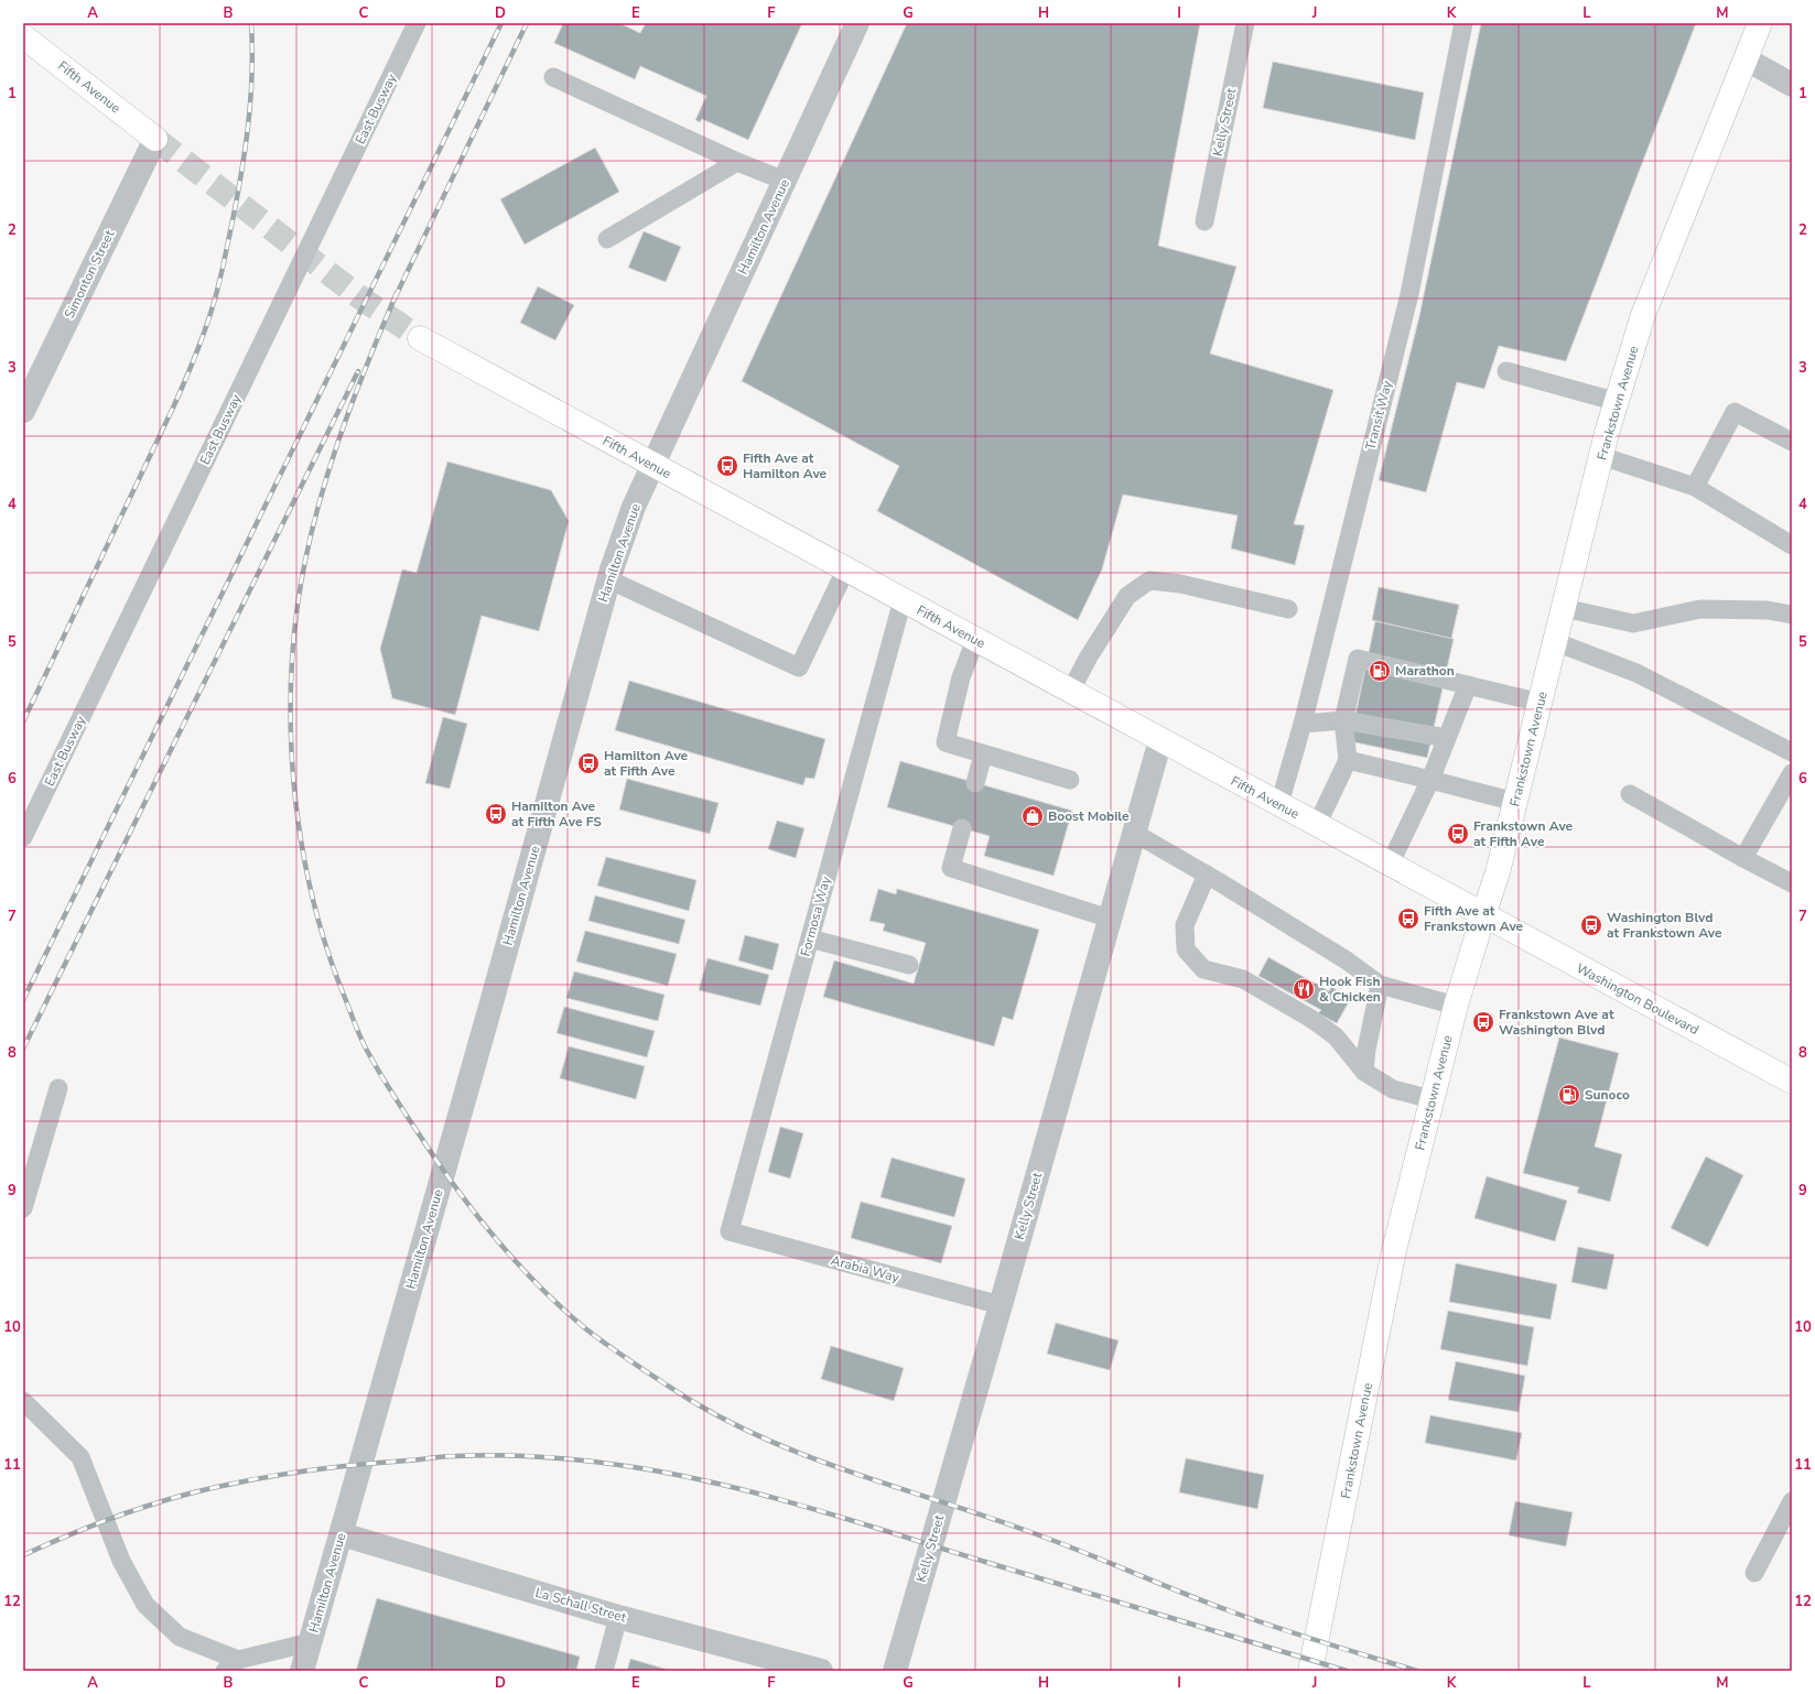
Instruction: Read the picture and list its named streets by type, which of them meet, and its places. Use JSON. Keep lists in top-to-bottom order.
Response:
{
  "streets": {
    "main road": ["Fifth Avenue", "Frankstown Avenue", "Washington Boulevard"],
    "street": [
      "Kelly Street",
      "Hamilton Avenue",
      "Simonton Street",
      "La Schall Street"
    ],
    "lane": [
      "East Busway",
      "Transit Way",
      "Formosa Way",
      "Arabia Way"
    ]
  },
  "crossings": [
    ["Fifth Avenue", "Kelly Street"],
    ["Fifth Avenue", "Hamilton Avenue"],
    ["Fifth Avenue", "Simonton Street"],
    ["Fifth Avenue", "Frankstown Avenue"],
    ["Fifth Avenue", "Transit Way"],
    ["Fifth Avenue", "Formosa Way"],
    ["Fifth Avenue", "Washington Boulevard"],
    ["Kelly Street", "Arabia Way"],
    ["Hamilton Avenue", "La Schall Street"],
    ["Frankstown Avenue", "Washington Boulevard"],
    ["Formosa Way", "Arabia Way"]
  ],
  "places": {
    "bus stop": [
      "Fifth Ave at Hamilton Ave",
      "Hamilton Ave at Fifth Ave",
      "Hamilton Ave at Fifth Ave FS",
      "Frankstown Ave at Fifth Ave",
      "Fifth Ave at Frankstown Ave",
      "Washington Blvd at Frankstown Ave",
      "Frankstown Ave at Washington Blvd"
    ],
    "fuel station": ["Marathon", "Sunoco"],
    "shop": ["Boost Mobile"],
    "restaurant": ["Hook Fish & Chicken"]
  },
  "grid": {
    "columns": [
      "A",
      "B",
      "C",
      "D",
      "E",
      "F",
      "G",
      "H",
      "I",
      "J",
      "K",
      "L",
      "M"
    ],
    "rows": [
      "1",
      "2",
      "3",
      "4",
      "5",
      "6",
      "7",
      "8",
      "9",
      "10",
      "11",
      "12"
    ]
  }
}
